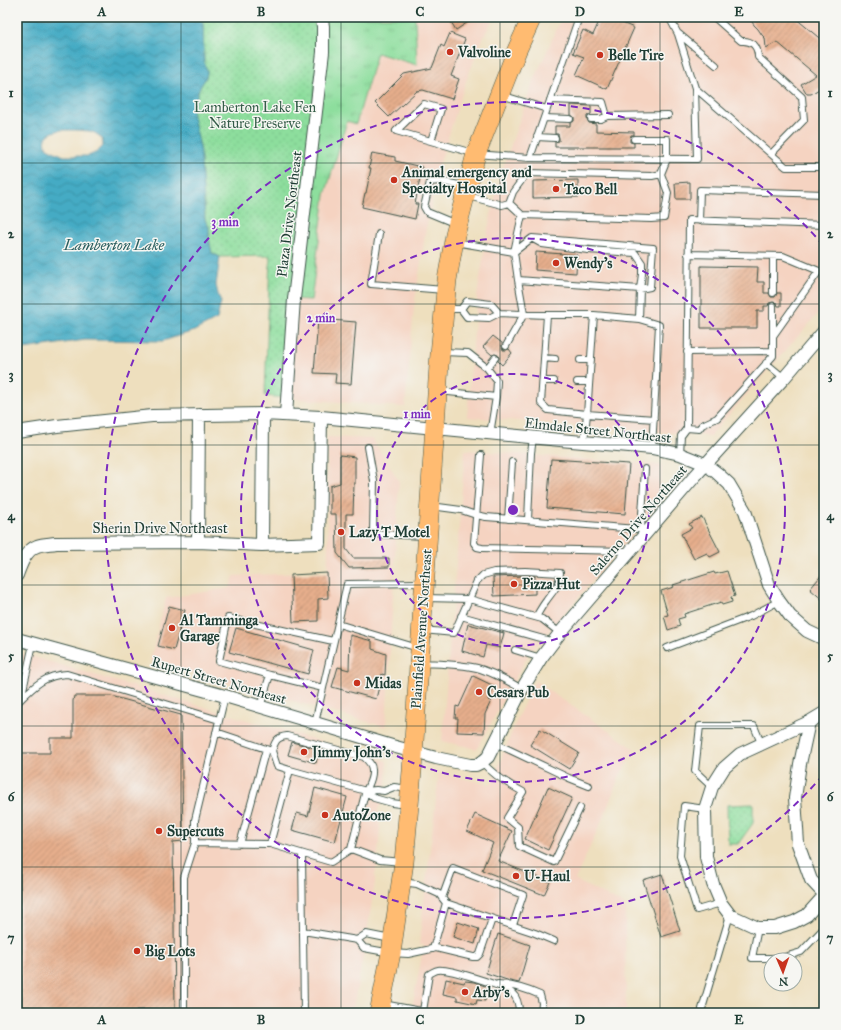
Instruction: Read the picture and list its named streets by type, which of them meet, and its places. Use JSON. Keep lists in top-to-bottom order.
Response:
{
  "streets": {
    "main road": ["Plainfield Avenue Northeast"],
    "street": [
      "Plaza Drive Northeast",
      "Elmdale Street Northeast",
      "Salerno Drive Northeast",
      "Sherin Drive Northeast",
      "Rupert Street Northeast"
    ]
  },
  "crossings": [
    ["Plaza Drive Northeast", "Elmdale Street Northeast"],
    ["Elmdale Street Northeast", "Salerno Drive Northeast"],
    ["Elmdale Street Northeast", "Sherin Drive Northeast"],
    ["Elmdale Street Northeast", "Plainfield Avenue Northeast"],
    ["Plainfield Avenue Northeast", "Rupert Street Northeast"]
  ],
  "water": ["Lamberton Lake"],
  "parks": ["Lamberton Lake Fen Nature Preserve"],
  "places": [
    "Valvoline",
    "Belle Tire",
    "Animal emergency and Specialty Hospital",
    "Taco Bell",
    "Wendy's",
    "Lazy T Motel",
    "Pizza Hut",
    "Al Tamminga Garage",
    "Midas",
    "Cesars Pub",
    "Jimmy John's",
    "AutoZone",
    "Supercuts",
    "U-Haul",
    "Big Lots",
    "Arby's"
  ],
  "north": "bottom",
  "grid": {
    "columns": [
      "A",
      "B",
      "C",
      "D",
      "E"
    ],
    "rows": [
      "1",
      "2",
      "3",
      "4",
      "5",
      "6",
      "7"
    ]
  },
  "rings": ["3 min", "2 min", "1 min"]
}
